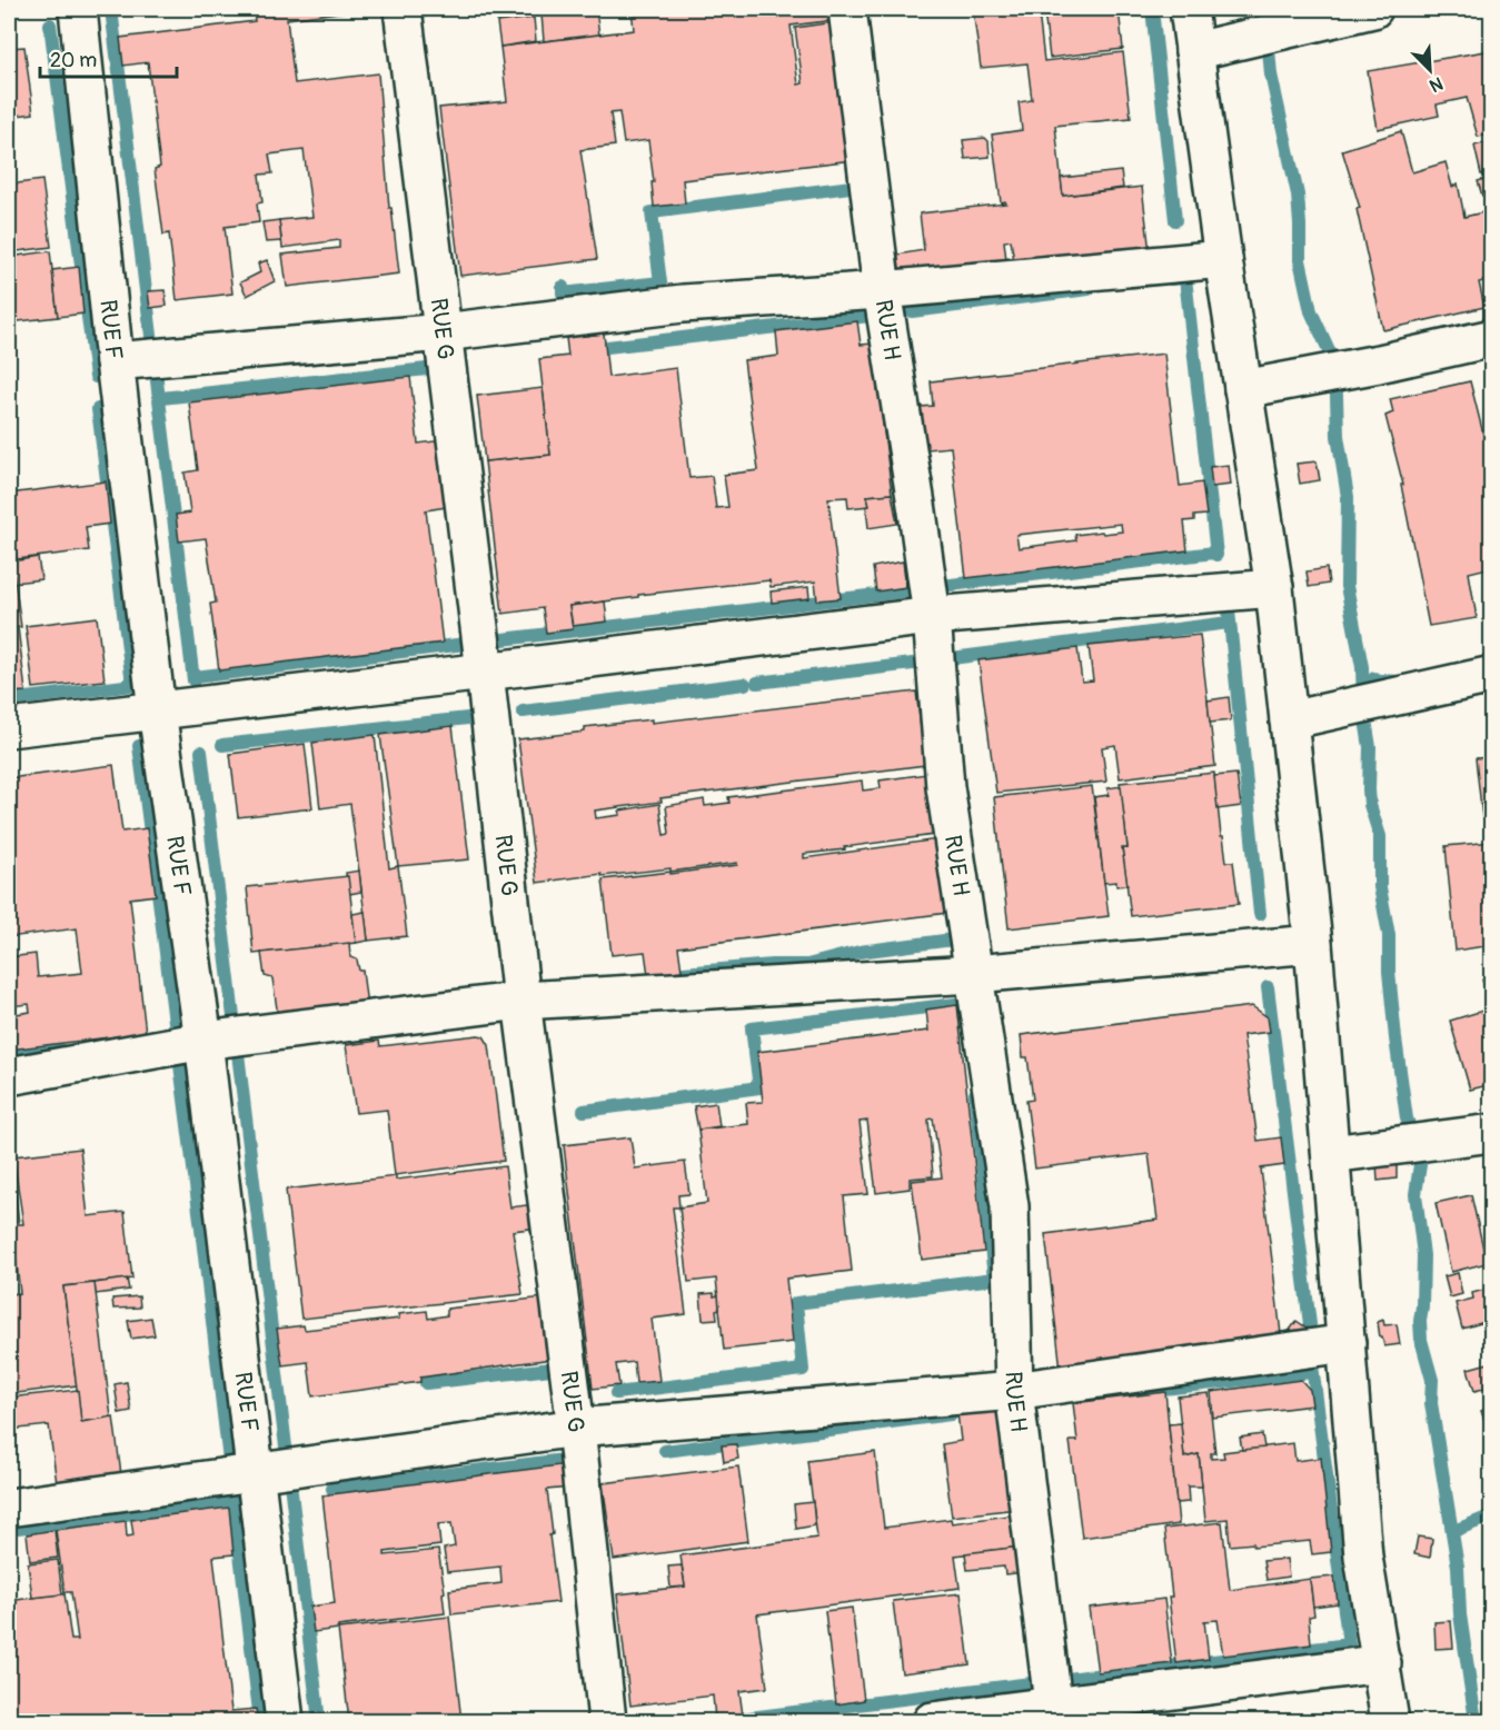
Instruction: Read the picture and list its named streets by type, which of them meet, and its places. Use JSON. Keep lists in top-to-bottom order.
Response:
{
  "streets": {
    "street": ["RUE G", "RUE F", "RUE H"]
  },
  "scale_bar": "20 m",
  "north": "bottom right"
}
